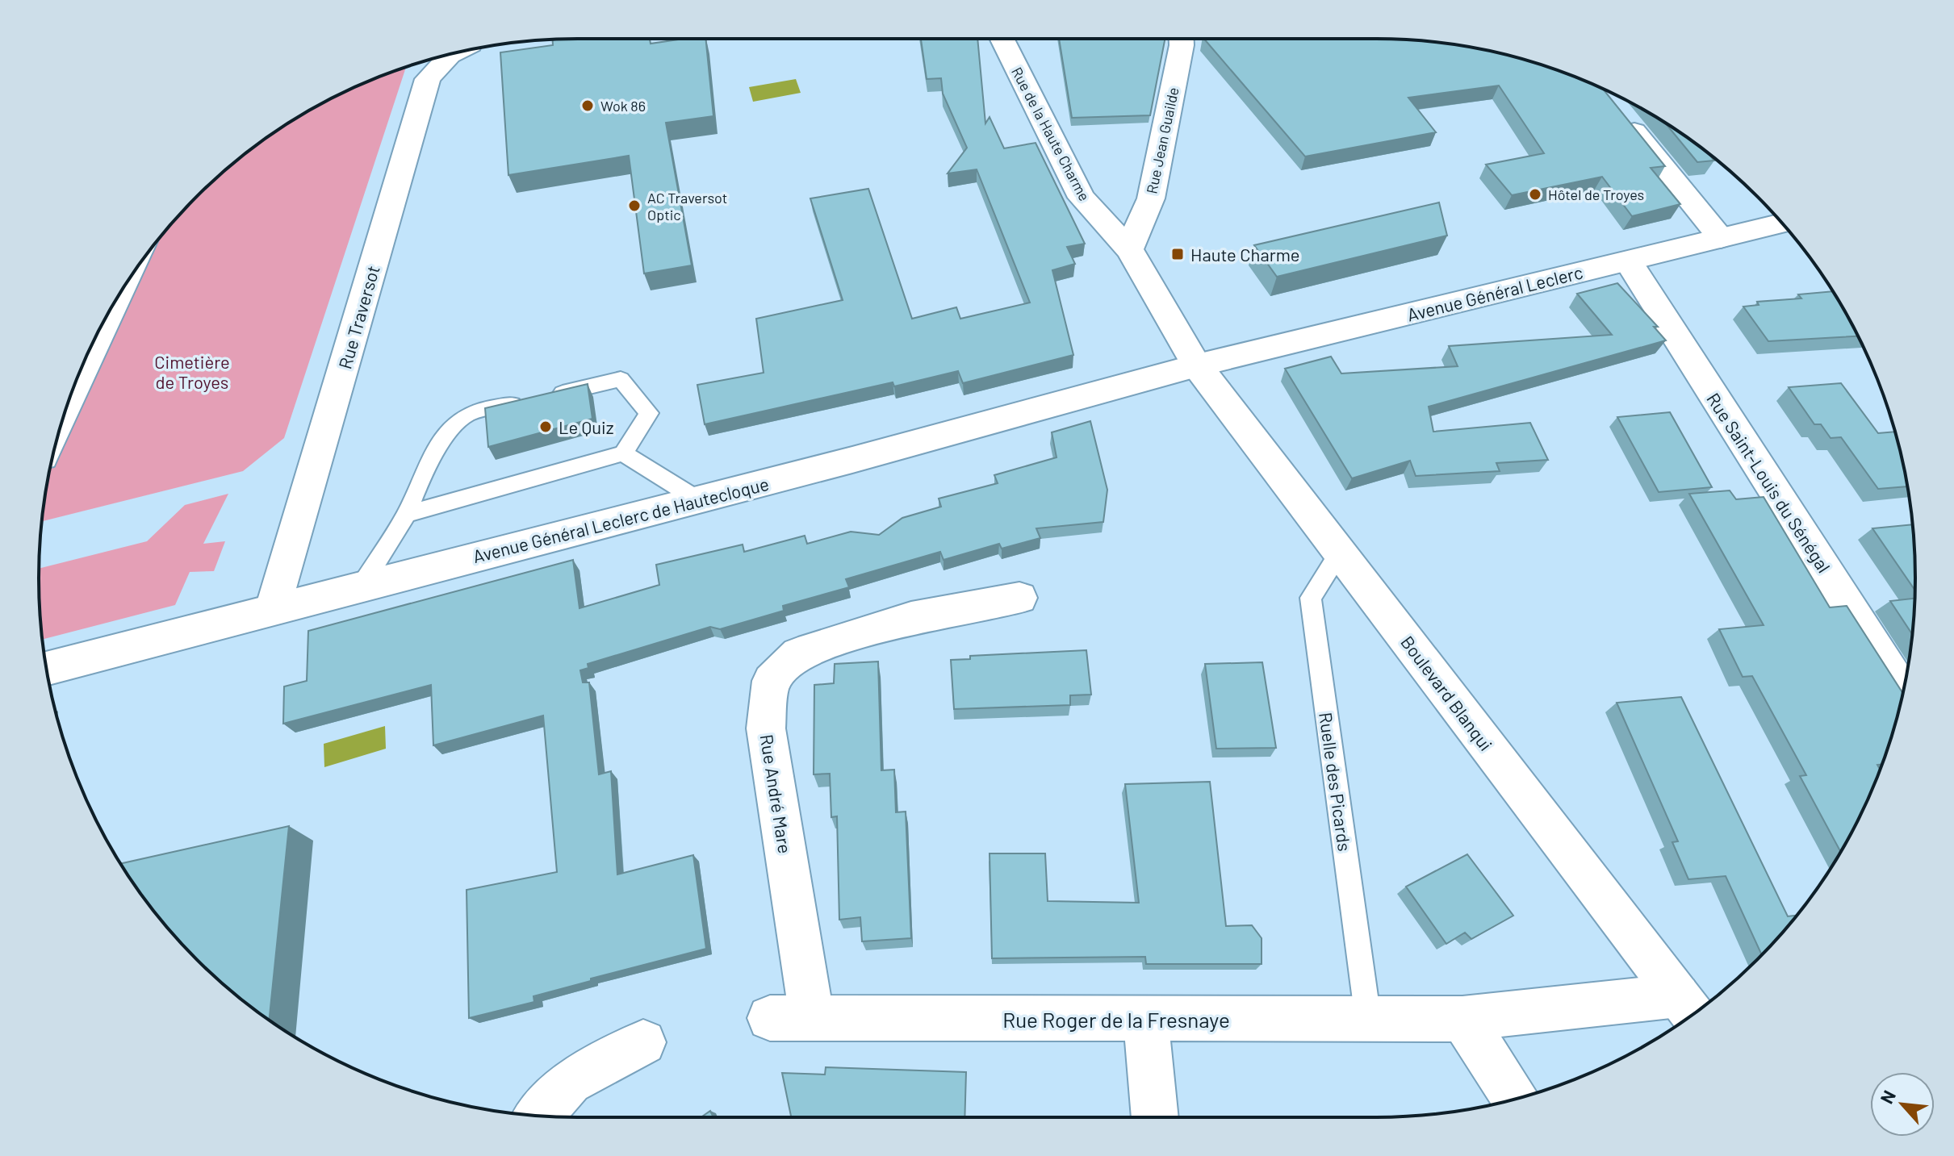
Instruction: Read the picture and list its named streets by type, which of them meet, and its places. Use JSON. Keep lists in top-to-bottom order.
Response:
{
  "streets": {
    "street": [
      "Rue de la Haute Charme",
      "Rue Jean Guailde",
      "Avenue Général Leclerc",
      "Rue Traversot",
      "Rue Saint-Louis du Sénégal",
      "Avenue Général Leclerc de Hautecloque",
      "Boulevard Blanqui",
      "Rue André Mare",
      "Rue Roger de la Fresnaye"
    ],
    "lane": ["Ruelle des Picards"]
  },
  "crossings": [
    ["Rue de la Haute Charme", "Rue Jean Guailde"],
    ["Rue de la Haute Charme", "Avenue Général Leclerc"],
    ["Rue de la Haute Charme", "Avenue Général Leclerc de Hautecloque"],
    ["Rue de la Haute Charme", "Boulevard Blanqui"],
    ["Avenue Général Leclerc", "Rue Saint-Louis du Sénégal"],
    ["Avenue Général Leclerc", "Avenue Général Leclerc de Hautecloque"],
    ["Avenue Général Leclerc", "Boulevard Blanqui"],
    ["Rue Traversot", "Avenue Général Leclerc de Hautecloque"],
    ["Avenue Général Leclerc de Hautecloque", "Boulevard Blanqui"],
    ["Boulevard Blanqui", "Ruelle des Picards"],
    ["Boulevard Blanqui", "Rue Roger de la Fresnaye"],
    ["Ruelle des Picards", "Rue Roger de la Fresnaye"],
    ["Rue André Mare", "Rue Roger de la Fresnaye"]
  ],
  "parks": ["Cimetière de Troyes"],
  "places": {
    "other": [
      "Wok 86",
      "Hôtel de Troyes",
      "AC Traversot Optic",
      "Le Quiz"
    ],
    "transit": ["Haute Charme"]
  },
  "north": "top left"
}
